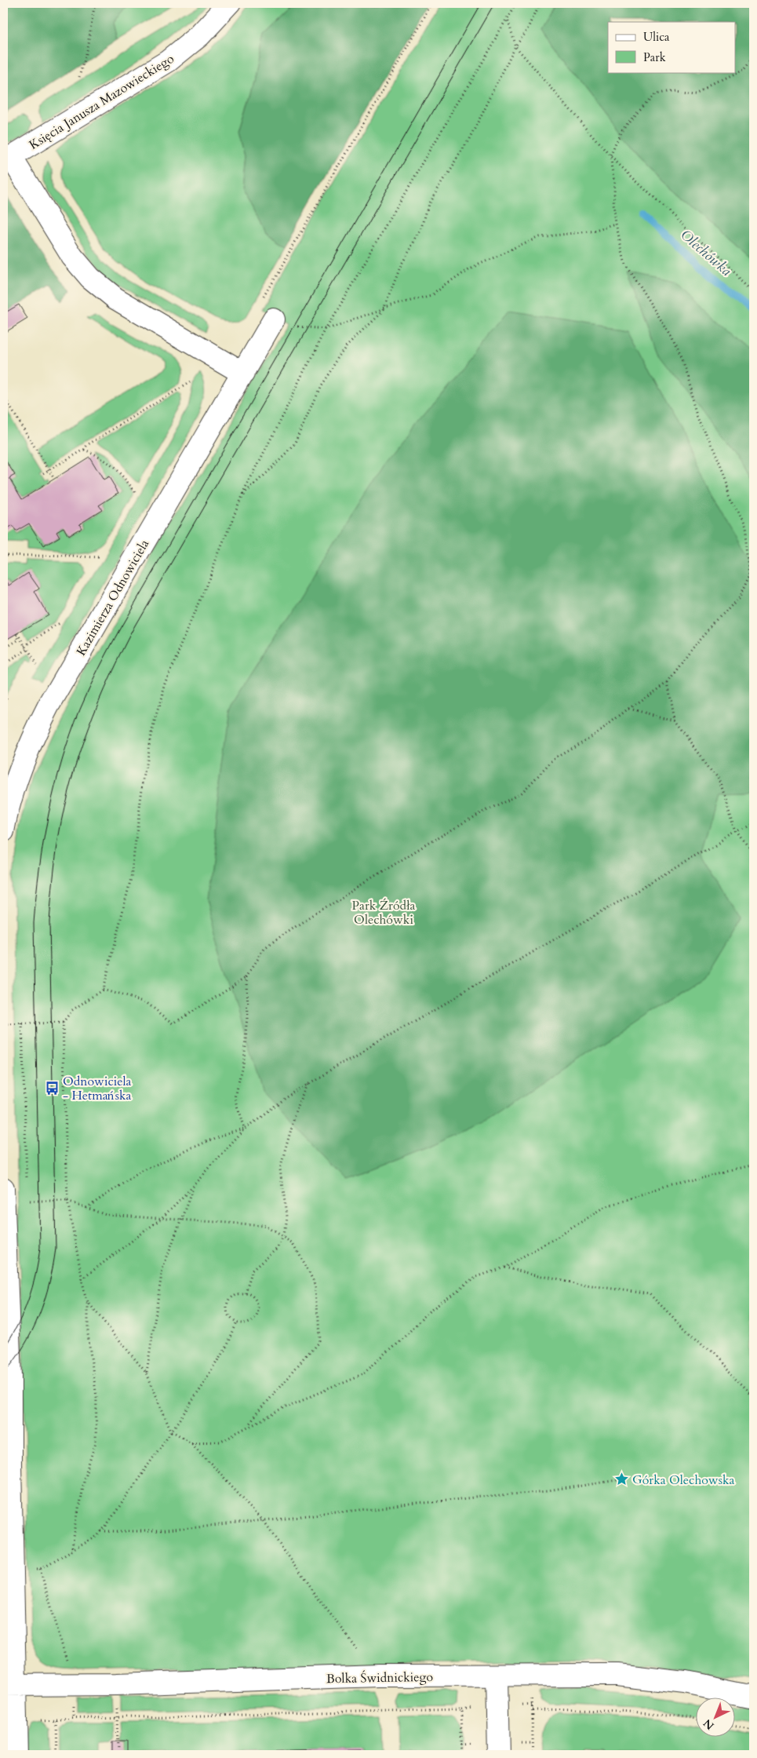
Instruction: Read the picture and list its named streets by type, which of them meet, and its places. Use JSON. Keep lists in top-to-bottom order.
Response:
{
  "streets": {
    "street": ["Księcia Janusza Mazowieckiego", "Kazimierza Odnowiciela", "Bolka Świdnickiego"]
  },
  "water": ["Olechówka"],
  "parks": ["Park Źródła Olechówki"],
  "places": {
    "bus stop": ["Odnowiciela - Hetmańska"],
    "place": ["Górka Olechowska"]
  },
  "legend": ["Ulica", "Park"],
  "north": "bottom left"
}
